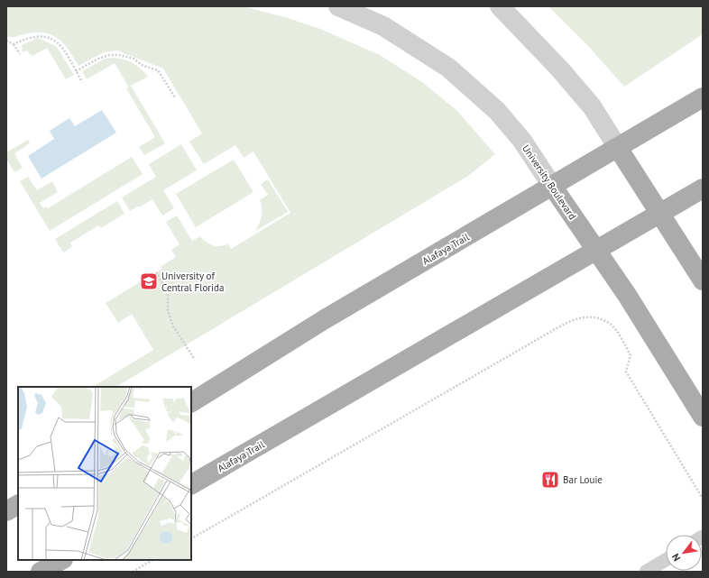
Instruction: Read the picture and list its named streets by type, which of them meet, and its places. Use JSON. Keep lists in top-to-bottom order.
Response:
{
  "streets": {
    "main road": ["University Boulevard", "Alafaya Trail"]
  },
  "crossings": [
    ["University Boulevard", "Alafaya Trail"]
  ],
  "places": {
    "school or university": ["University of Central Florida"],
    "restaurant": ["Bar Louie"]
  },
  "north": "bottom left"
}
